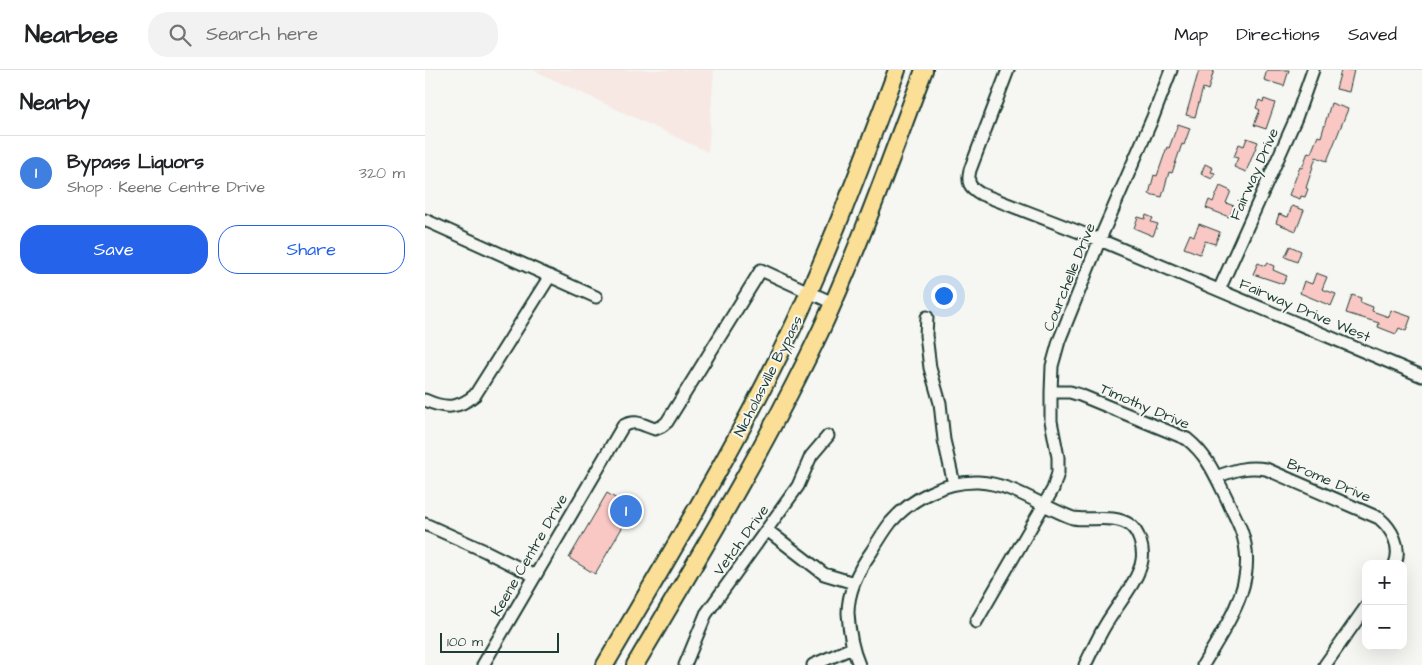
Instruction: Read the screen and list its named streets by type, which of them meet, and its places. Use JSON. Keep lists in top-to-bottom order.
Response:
{
  "streets": {
    "highway": ["Nicholasville Bypass"],
    "street": [
      "Fairway Drive",
      "Courchelle Drive",
      "Fairway Drive West",
      "Timothy Drive",
      "Brome Drive",
      "Vetch Drive",
      "Keene Centre Drive"
    ]
  },
  "crossings": [
    ["Fairway Drive", "Fairway Drive West"],
    ["Courchelle Drive", "Fairway Drive West"],
    ["Courchelle Drive", "Timothy Drive"],
    ["Nicholasville Bypass", "Keene Centre Drive"],
    ["Timothy Drive", "Brome Drive"]
  ],
  "scale_bar": "100 m",
  "page": {
    "header": "Nearbee",
    "search": "Search here",
    "nav": ["Map", "Directions", "Saved"],
    "heading": "Nearby",
    "list": [
      {
        "mark": "1",
        "name": "Bypass Liquors",
        "note": "Shop · Keene Centre Drive",
        "value": "320 m"
      }
    ],
    "buttons": ["Save", "Share"],
    "pins": "1",
    "map_buttons": ["+", "−"],
    "scale": "100 m"
  }
}
